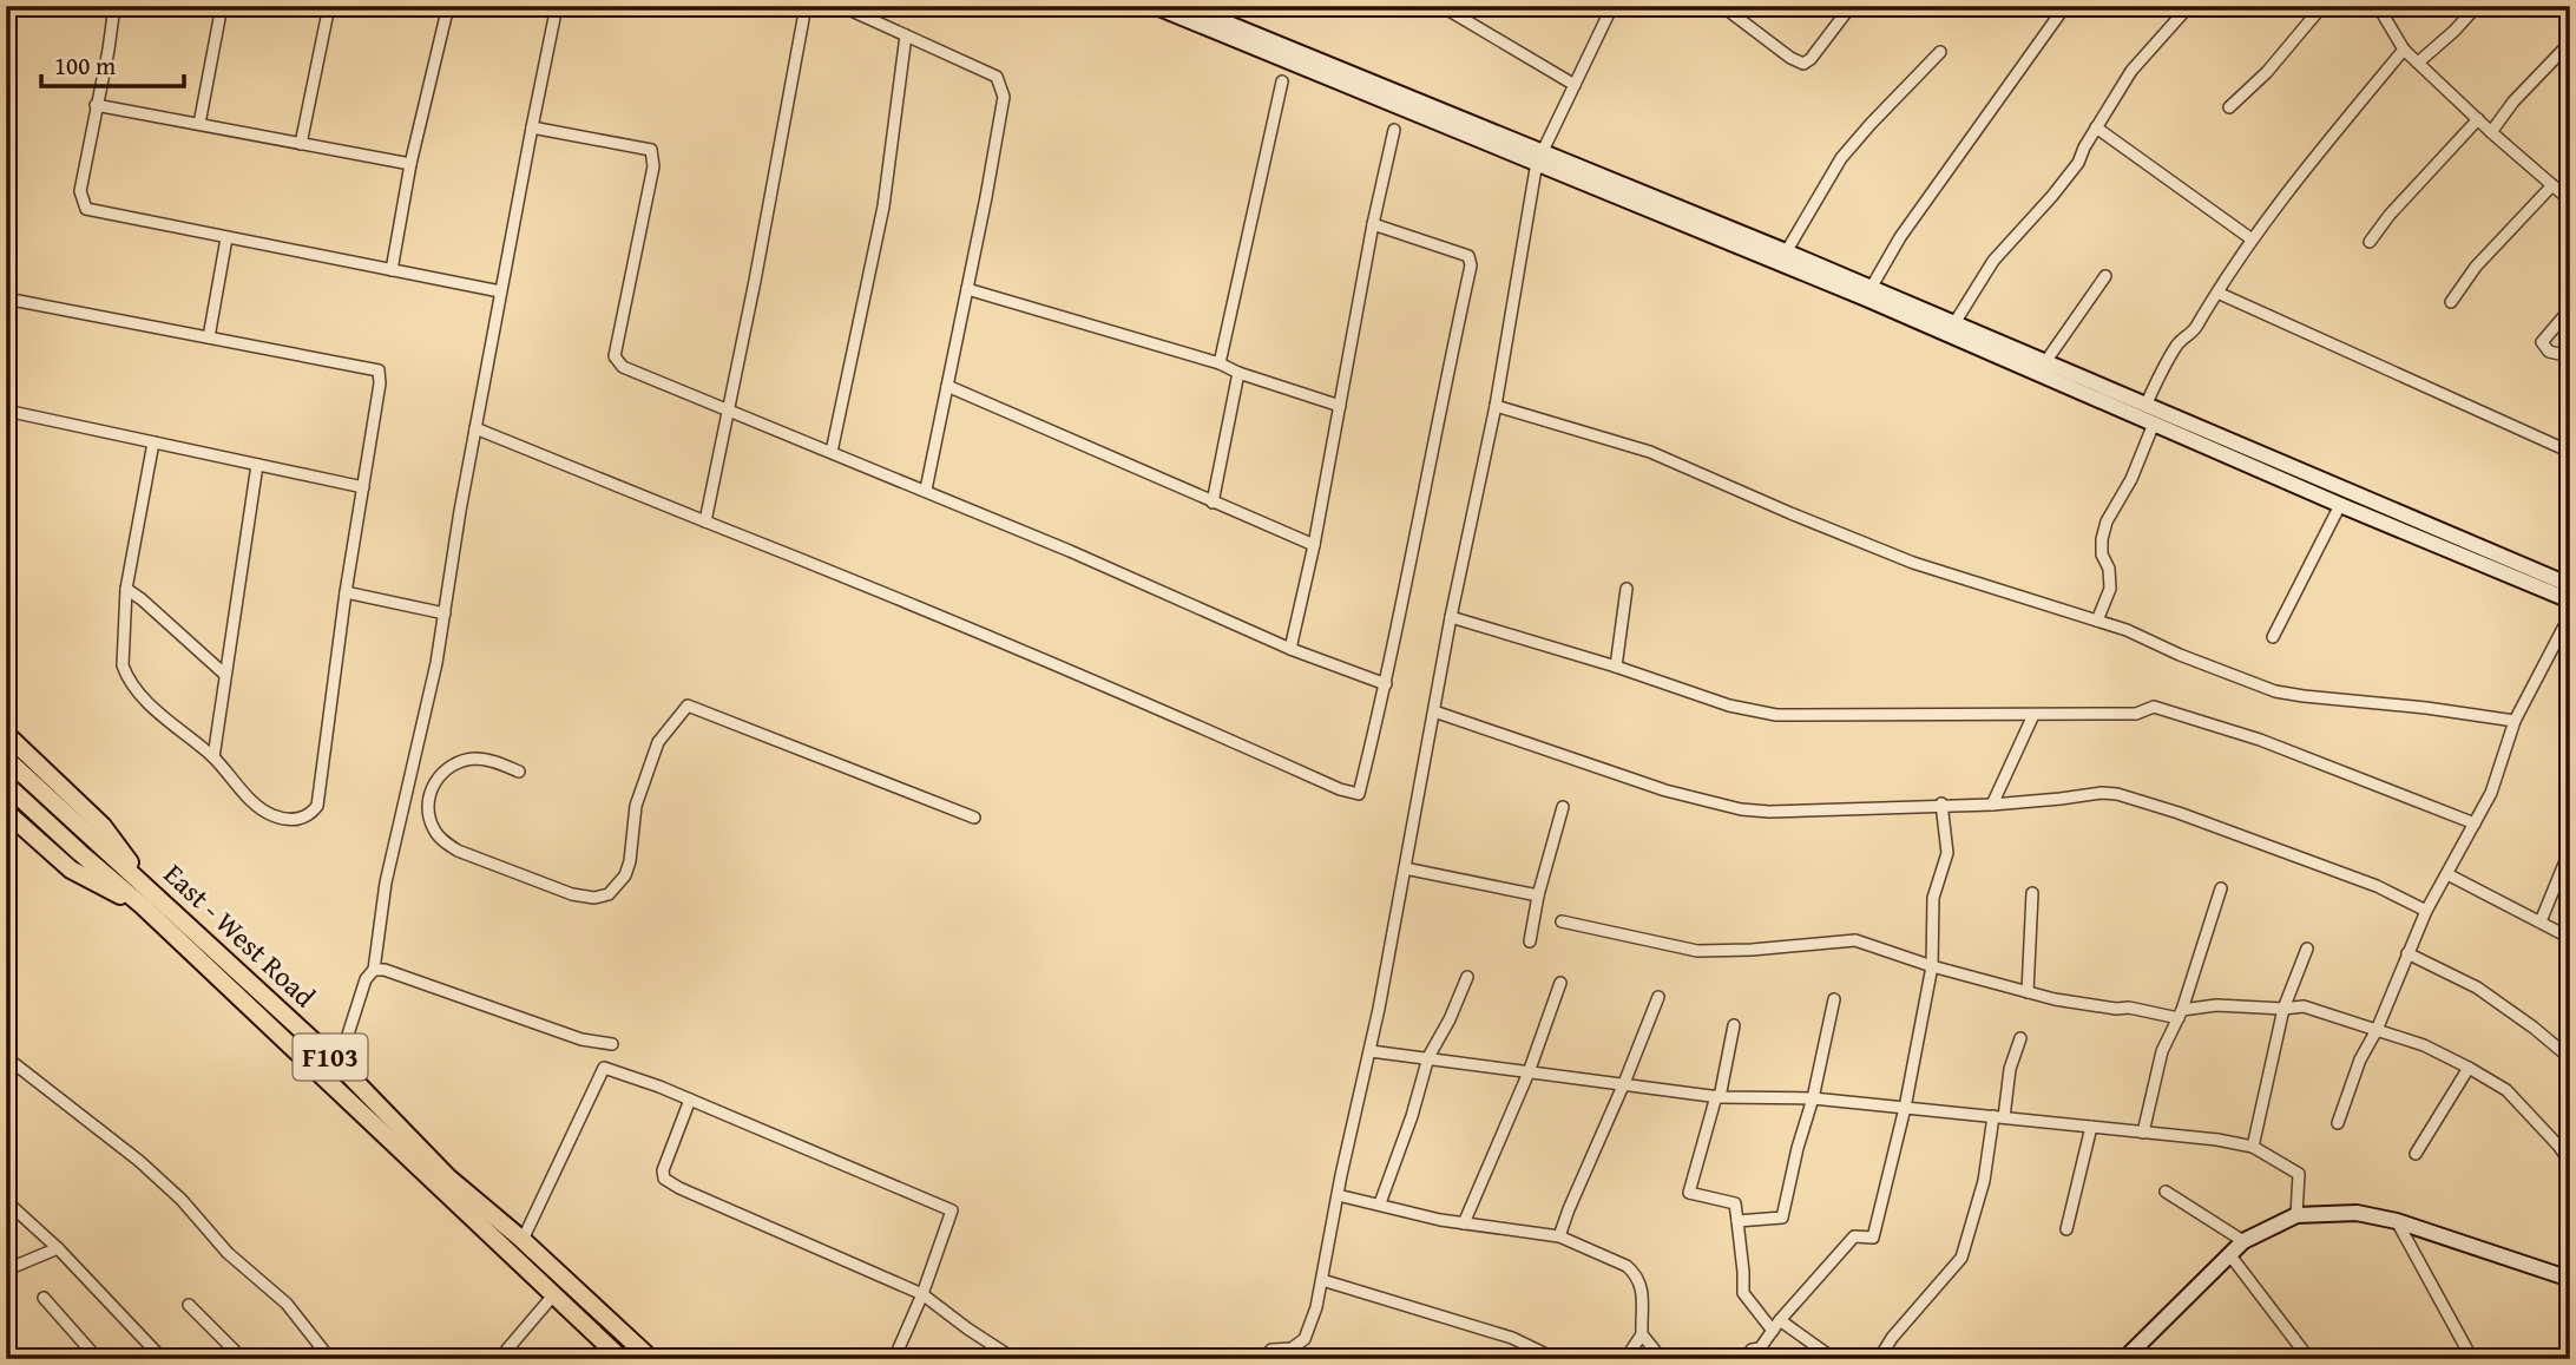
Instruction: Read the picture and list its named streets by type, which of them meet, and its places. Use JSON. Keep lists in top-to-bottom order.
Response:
{
  "streets": {
    "main road": ["East - West Road", "F103"]
  },
  "scale_bar": "100 m"
}
